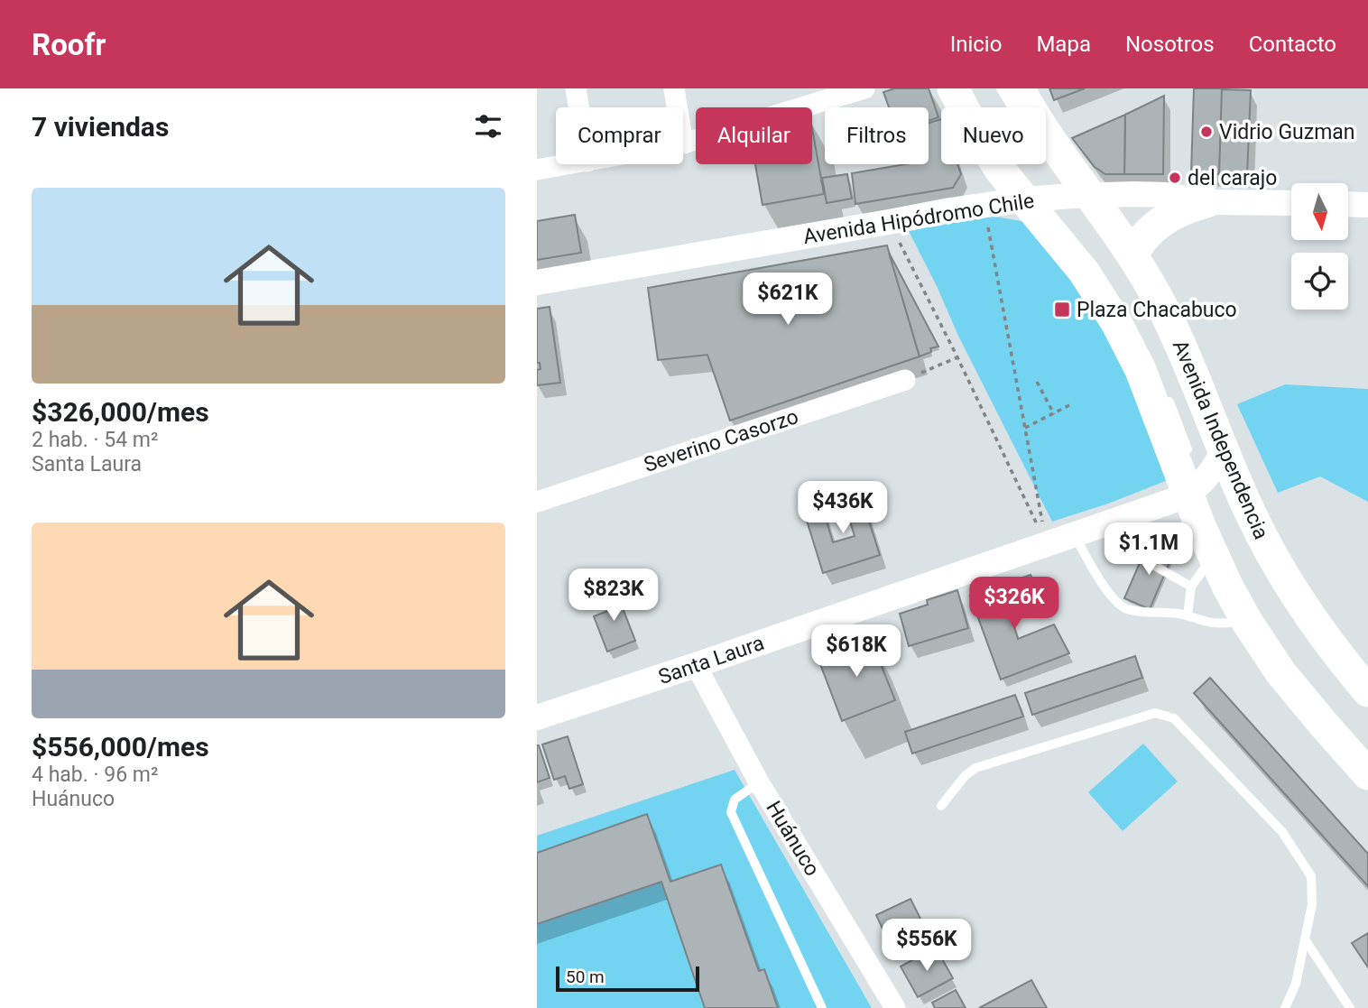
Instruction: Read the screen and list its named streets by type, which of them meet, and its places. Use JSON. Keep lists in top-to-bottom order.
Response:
{
  "streets": {
    "main road": ["Avenida Independencia"],
    "street": [
      "Avenida Hipódromo Chile",
      "Severino Casorzo",
      "Santa Laura",
      "Huánuco"
    ]
  },
  "crossings": [
    ["Avenida Hipódromo Chile", "Avenida Independencia"],
    ["Avenida Independencia", "Santa Laura"],
    ["Santa Laura", "Huánuco"]
  ],
  "places": {
    "other": ["Vidrio Guzman", "del carajo"],
    "transit": ["Plaza Chacabuco"]
  },
  "scale_bar": "50 m",
  "north": "bottom",
  "page": {
    "header": "Roofr",
    "nav": [
      "Inicio",
      "Mapa",
      "Nosotros",
      "Contacto"
    ],
    "heading": "7 viviendas",
    "chip": [
      "Comprar",
      "Alquilar",
      "Filtros",
      "Nuevo"
    ],
    "list": [
      {
        "name": "$326,000/mes",
        "note": "2 hab. · 54 m² · Santa Laura"
      },
      {
        "name": "$556,000/mes",
        "note": "4 hab. · 96 m² · Huánuco"
      }
    ],
    "price": [
      "$621K",
      "$436K",
      "$1.1M",
      "$823K",
      "$326K",
      "$618K",
      "$556K"
    ],
    "scale": "50 m"
  }
}
